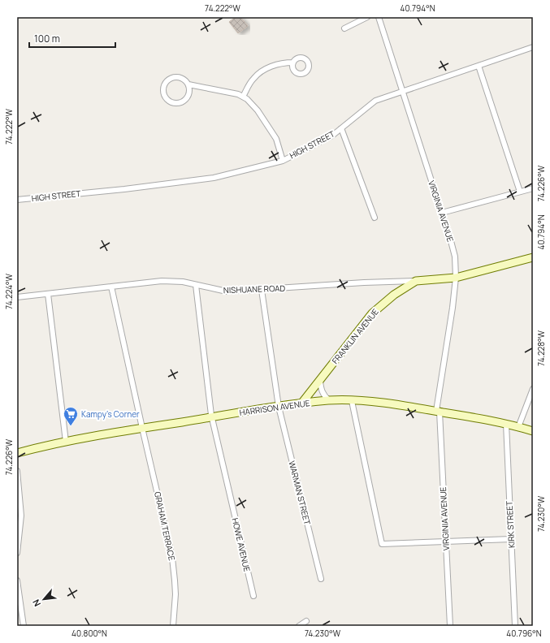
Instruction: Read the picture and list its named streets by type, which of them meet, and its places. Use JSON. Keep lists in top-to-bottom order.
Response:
{
  "streets": {
    "street": [
      "HIGH STREET",
      "VIRGINIA AVENUE",
      "NISHUANE ROAD",
      "FRANKLIN AVENUE",
      "HARRISON AVENUE",
      "WARMAN STREET",
      "KIRK STREET",
      "GRAHAM TERRACE",
      "HOWE AVENUE"
    ]
  },
  "crossings": [
    ["HIGH STREET", "VIRGINIA AVENUE"],
    ["VIRGINIA AVENUE", "FRANKLIN AVENUE"],
    ["VIRGINIA AVENUE", "HARRISON AVENUE"],
    ["NISHUANE ROAD", "FRANKLIN AVENUE"],
    ["NISHUANE ROAD", "WARMAN STREET"],
    ["NISHUANE ROAD", "GRAHAM TERRACE"],
    ["NISHUANE ROAD", "HOWE AVENUE"],
    ["FRANKLIN AVENUE", "HARRISON AVENUE"],
    ["HARRISON AVENUE", "WARMAN STREET"],
    ["HARRISON AVENUE", "KIRK STREET"],
    ["HARRISON AVENUE", "GRAHAM TERRACE"],
    ["HARRISON AVENUE", "HOWE AVENUE"]
  ],
  "places": {
    "supermarket": ["Kampy's Corner"]
  },
  "scale_bar": "100 m",
  "north": "bottom left",
  "coordinates": [
    "74.222°W",
    "40.794°N",
    "74.226°W",
    "74.224°W",
    "74.228°W",
    "74.230°W",
    "40.800°N",
    "40.796°N"
  ]
}
